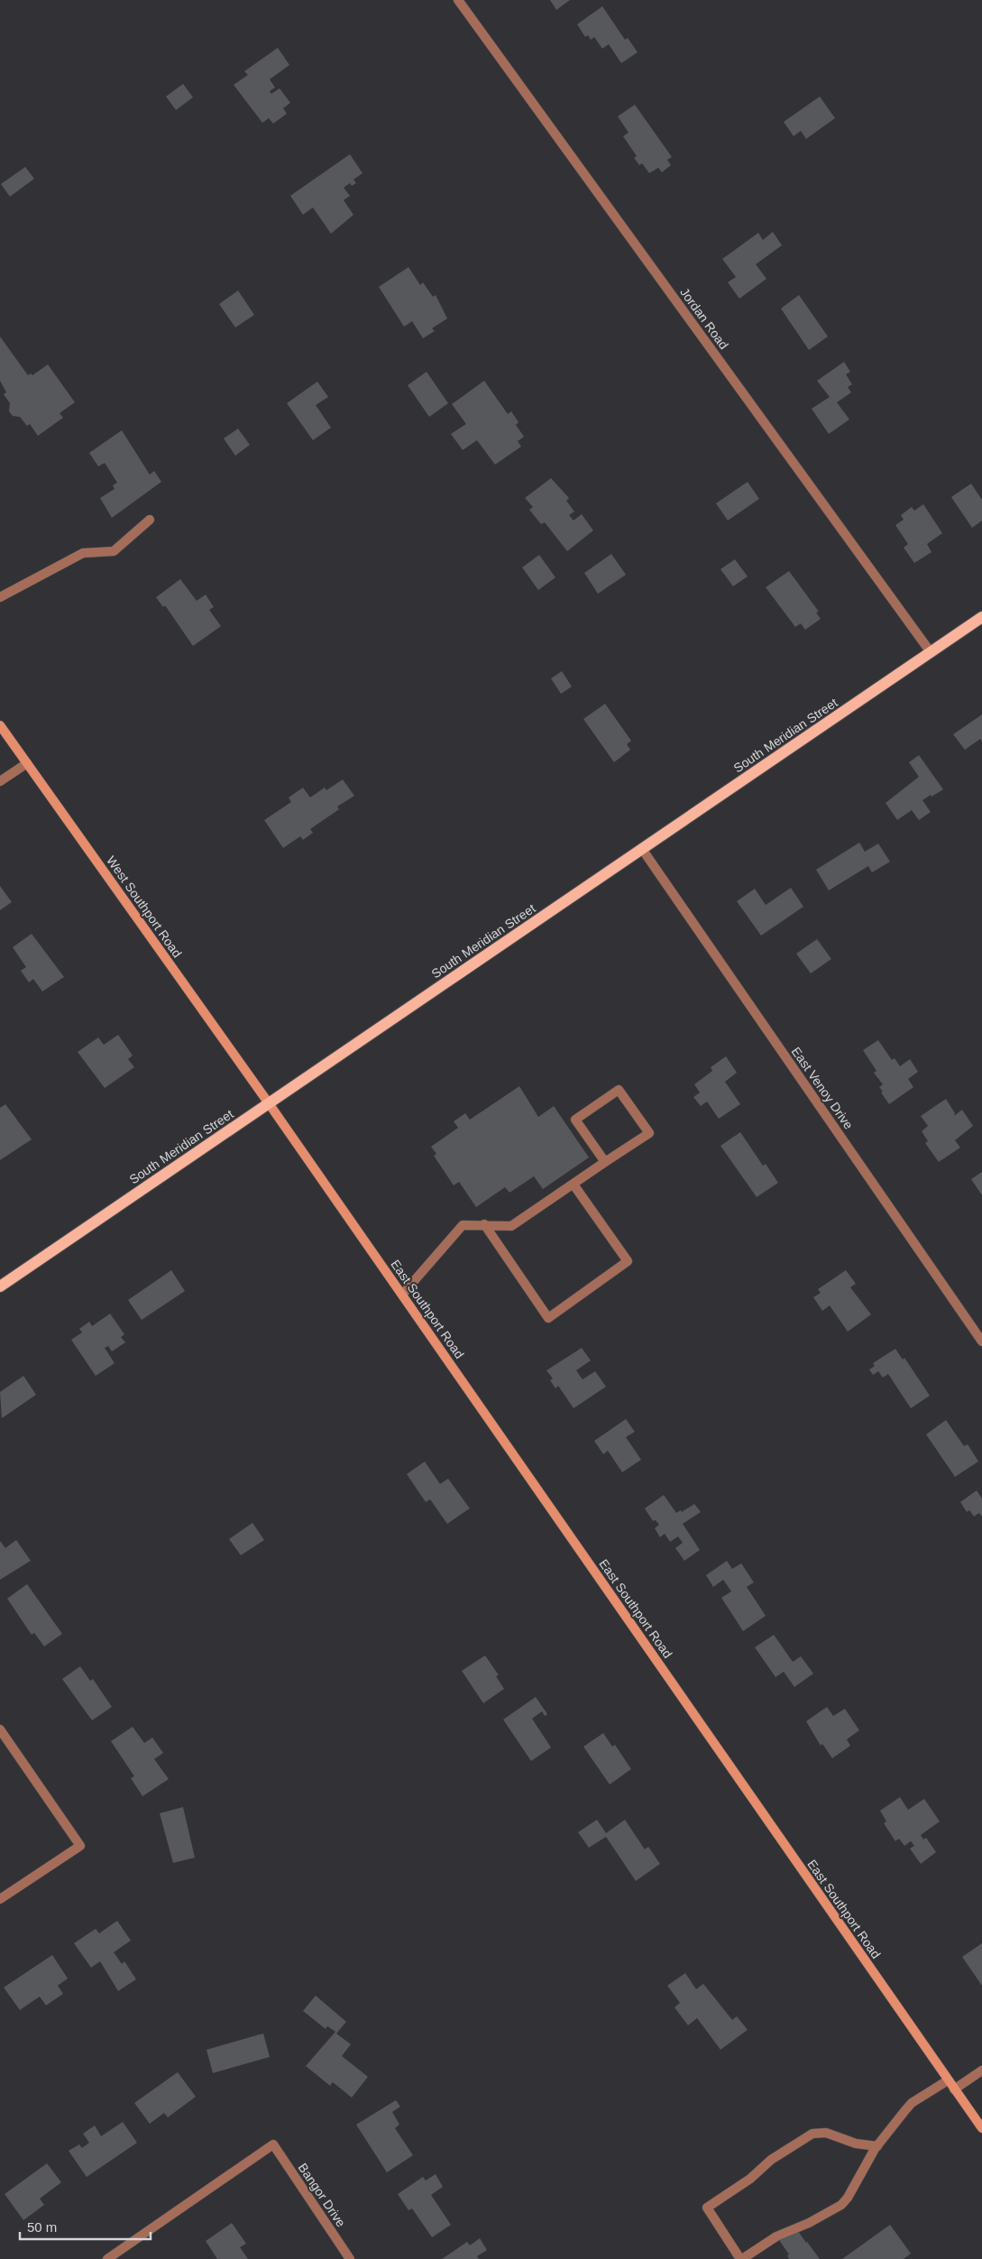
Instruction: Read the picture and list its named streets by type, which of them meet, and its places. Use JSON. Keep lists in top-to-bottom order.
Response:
{
  "streets": {
    "main road": ["South Meridian Street", "West Southport Road", "East Southport Road"],
    "street": ["Jordan Road", "East Venoy Drive", "Bangor Drive"]
  },
  "crossings": [
    ["Jordan Road", "South Meridian Street"],
    ["South Meridian Street", "West Southport Road"],
    ["South Meridian Street", "East Venoy Drive"],
    ["South Meridian Street", "East Southport Road"],
    ["West Southport Road", "East Southport Road"]
  ],
  "scale_bar": "50 m"
}
